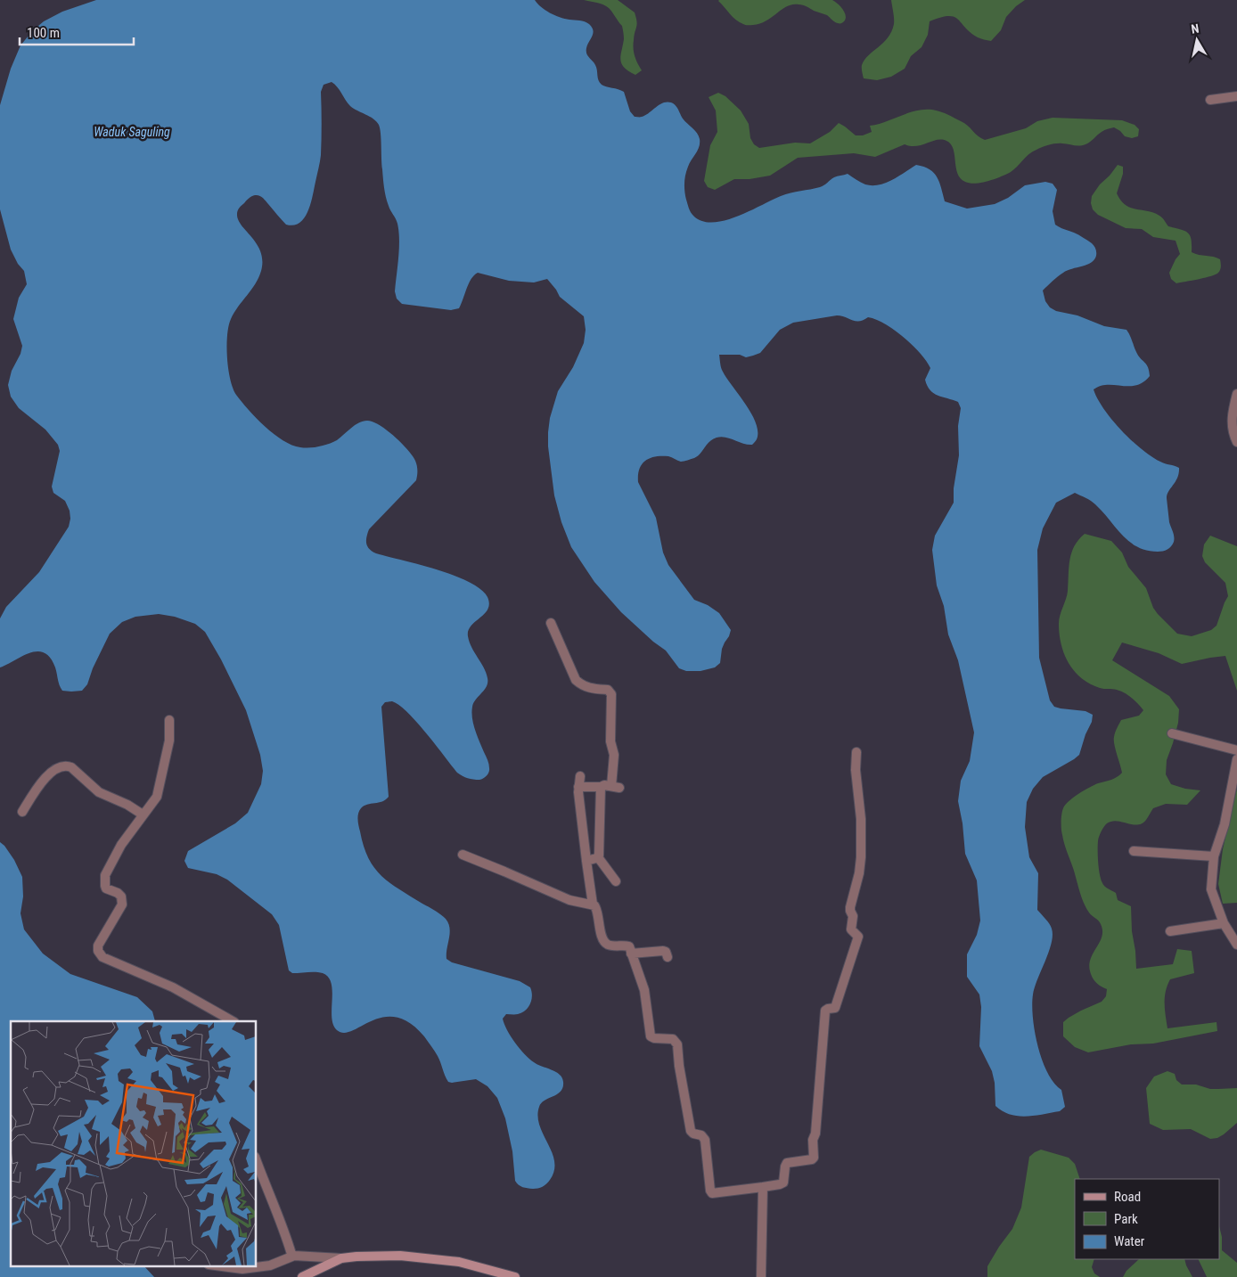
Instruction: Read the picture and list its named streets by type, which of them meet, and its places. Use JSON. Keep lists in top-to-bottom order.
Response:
{
  "water": ["Waduk Saguling"],
  "legend": ["Road", "Park", "Water"],
  "scale_bar": "100 m",
  "north": "top"
}
